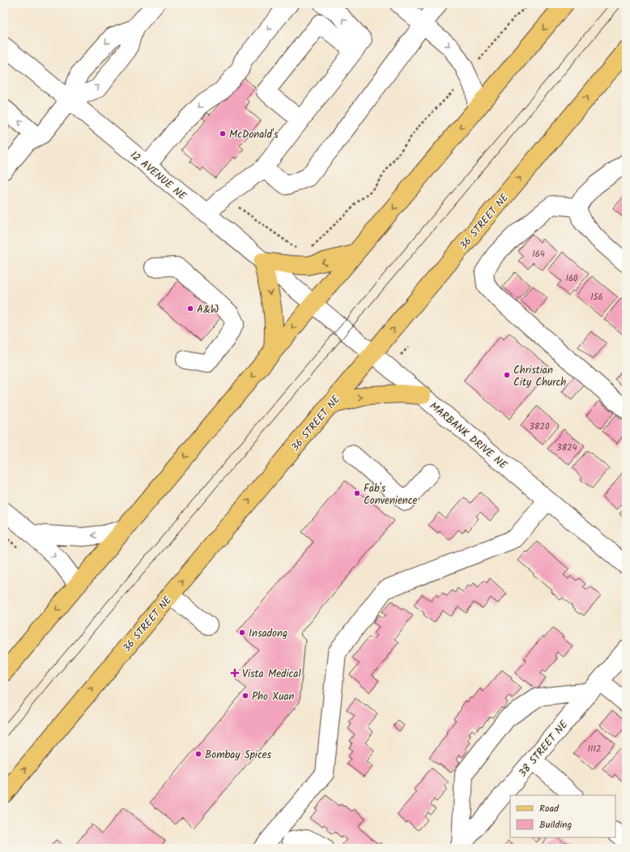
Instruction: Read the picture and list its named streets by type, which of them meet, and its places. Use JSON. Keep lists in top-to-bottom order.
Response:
{
  "streets": {
    "main road": ["36 STREET NE"],
    "street": ["12 AVENUE NE", "MARBANK DRIVE NE", "38 STREET NE"]
  },
  "crossings": [
    ["12 AVENUE NE", "MARBANK DRIVE NE"],
    ["36 STREET NE", "MARBANK DRIVE NE"]
  ],
  "places": {
    "other": [
      "McDonald's",
      "A&W",
      "Christian City Church",
      "Fab's Convenience",
      "Insadong",
      "Pho Xuan",
      "Bombay Spices"
    ],
    "health": ["Vista Medical"]
  },
  "house_numbers": [
    "164",
    "160",
    "156",
    "3820",
    "3824",
    "1112"
  ],
  "legend": ["Road", "Building"]
}
